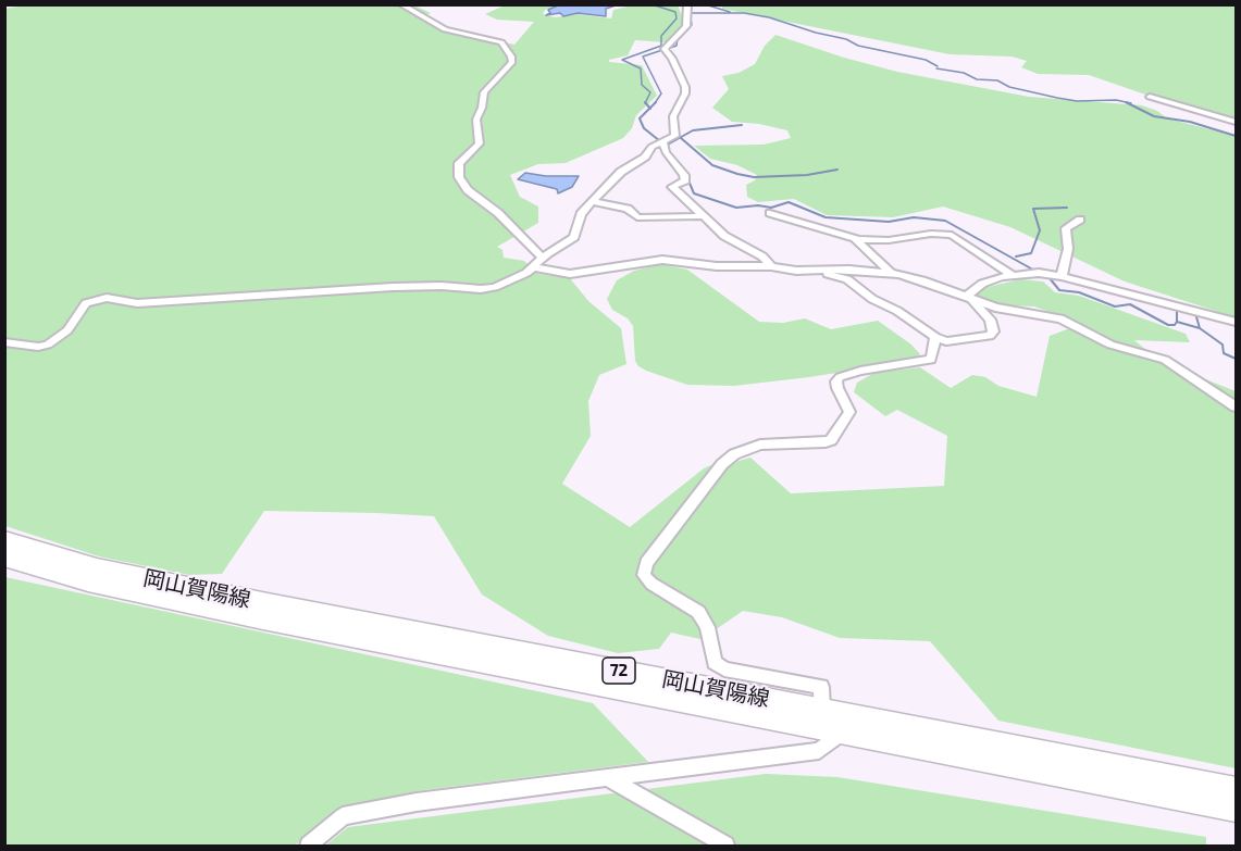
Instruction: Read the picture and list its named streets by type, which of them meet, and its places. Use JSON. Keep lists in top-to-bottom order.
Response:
{
  "streets": {
    "main road": ["岡山賀陽線", "72"]
  }
}
